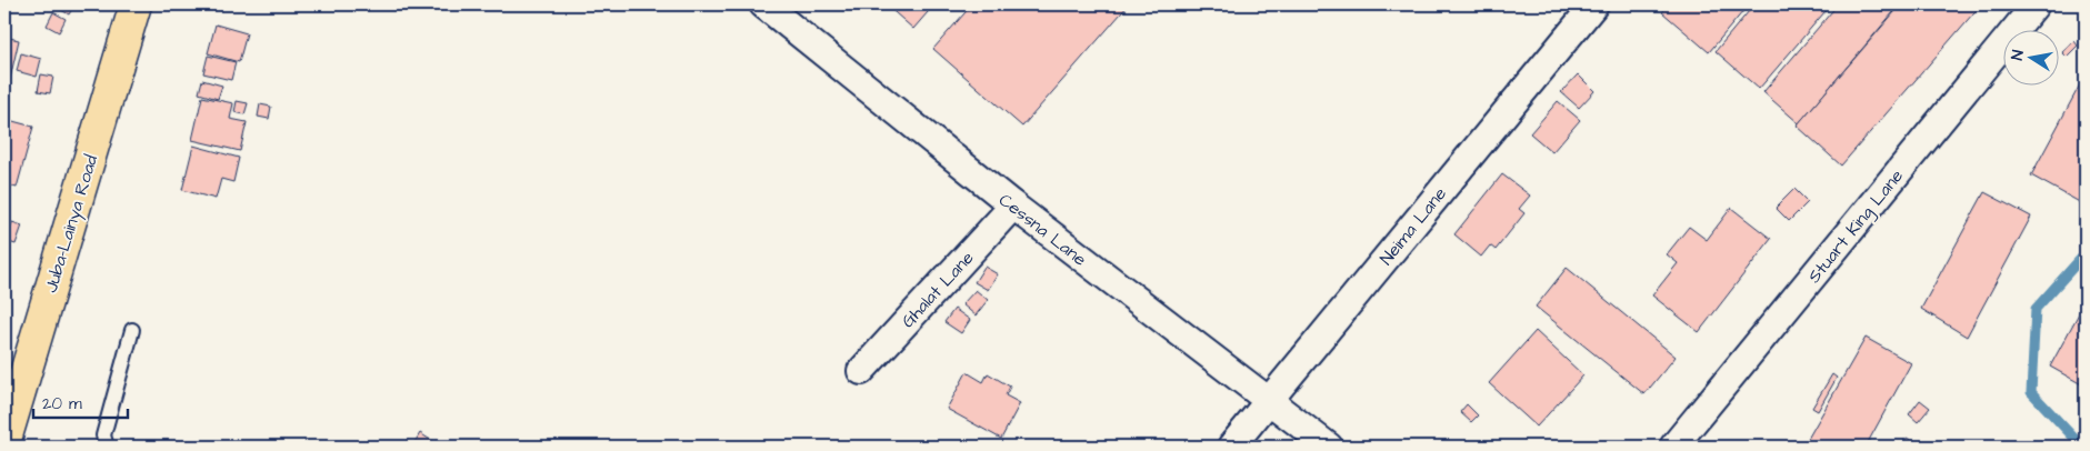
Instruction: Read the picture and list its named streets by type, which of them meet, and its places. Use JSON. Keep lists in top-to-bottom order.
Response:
{
  "streets": {
    "main road": ["Juba-Lainya Road"],
    "street": [
      "Neima Lane",
      "Stuart King Lane",
      "Cessna Lane",
      "Ghalat Lane"
    ]
  },
  "crossings": [
    ["Neima Lane", "Cessna Lane"],
    ["Cessna Lane", "Ghalat Lane"]
  ],
  "scale_bar": "20 m",
  "north": "left"
}
